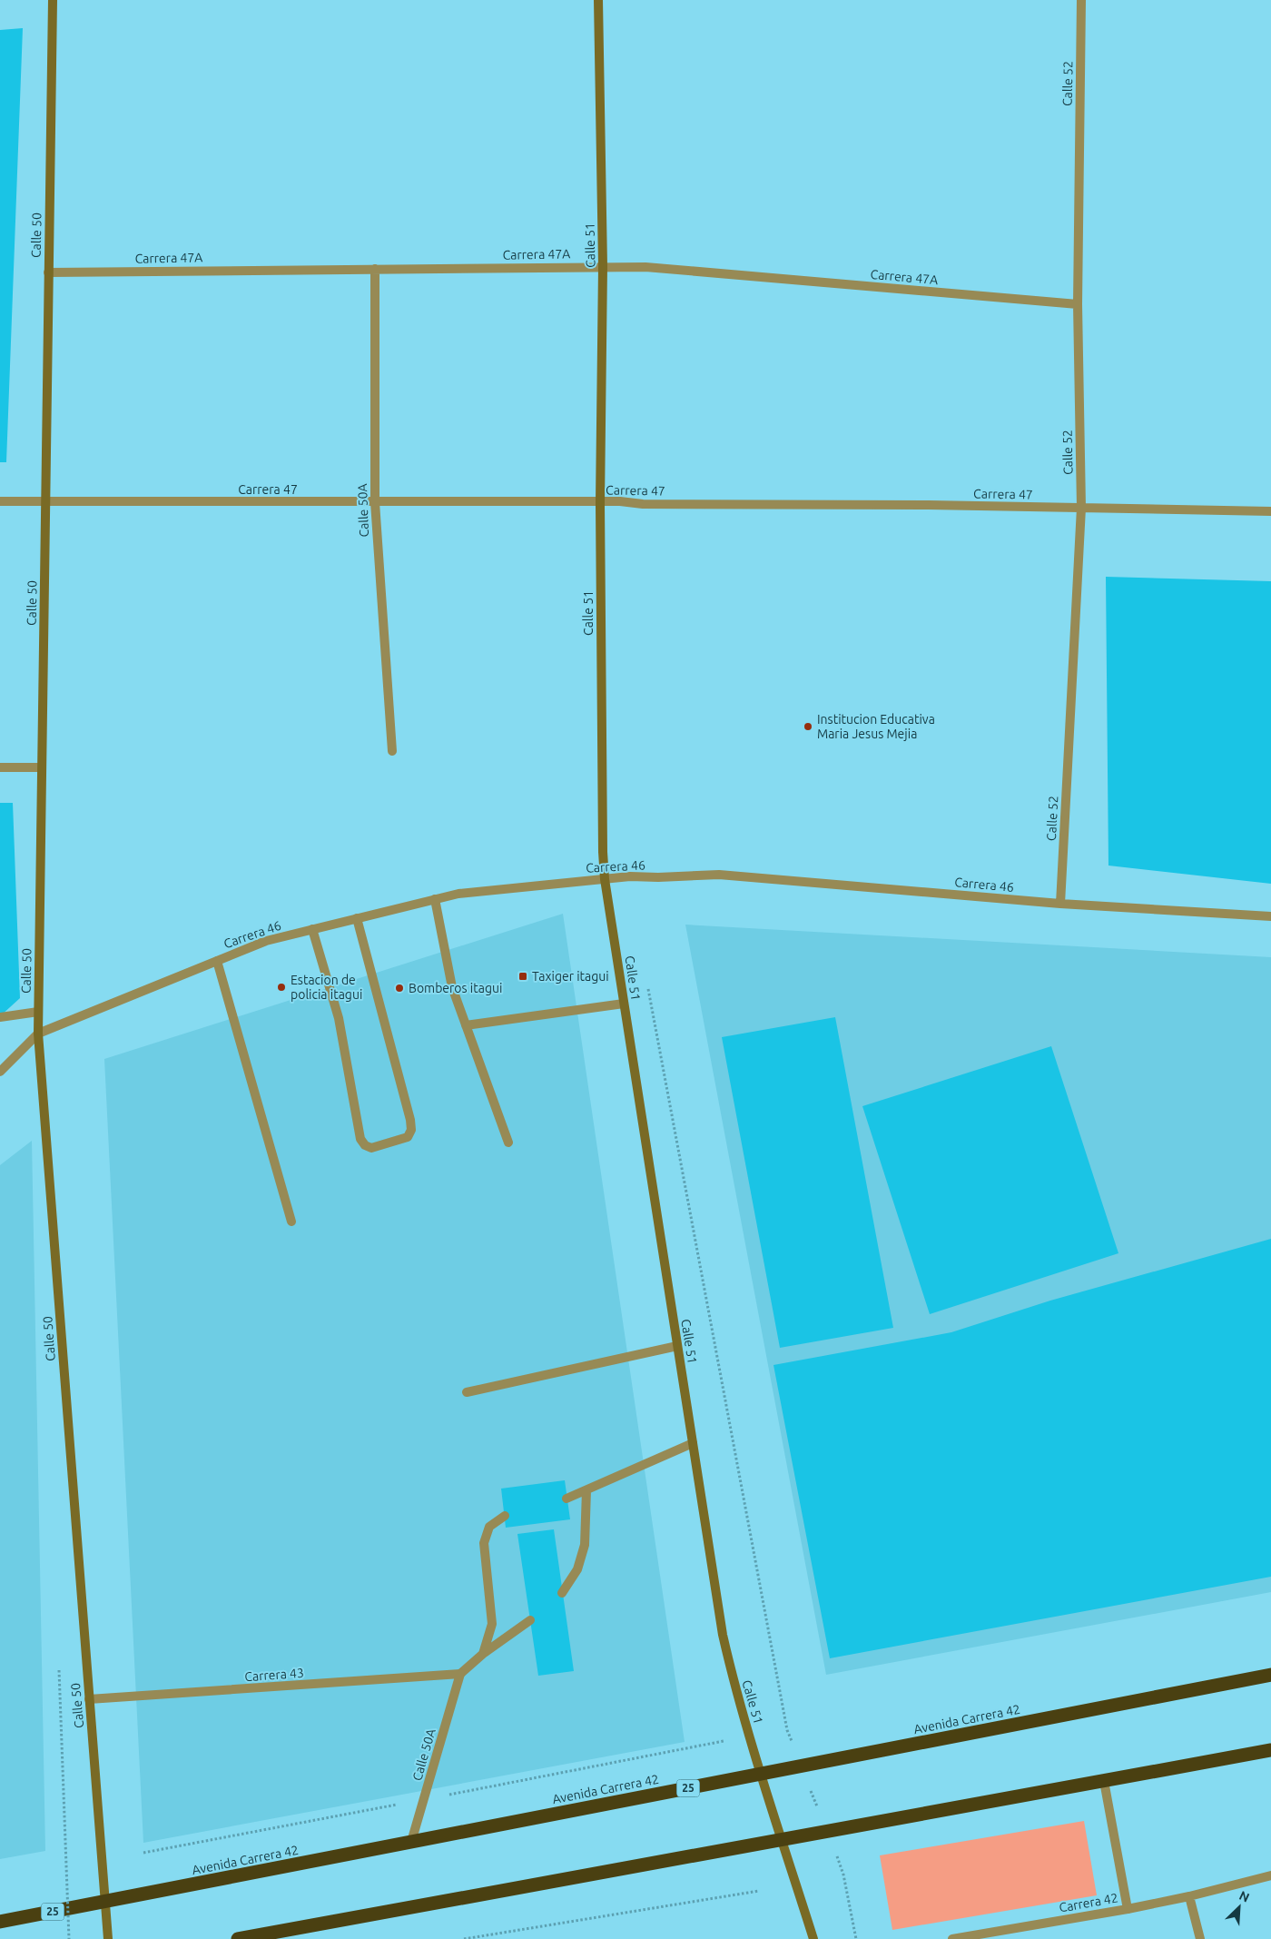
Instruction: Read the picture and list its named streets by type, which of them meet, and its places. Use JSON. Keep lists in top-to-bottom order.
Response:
{
  "streets": {
    "highway": ["Avenida Carrera 42", "25"],
    "street": [
      "Calle 52",
      "Calle 50",
      "Calle 51",
      "Carrera 47A",
      "Carrera 47",
      "Calle 50A",
      "Carrera 46",
      "Carrera 43",
      "Carrera 42"
    ]
  },
  "crossings": [
    ["Calle 52", "Carrera 47A"],
    ["Calle 52", "Carrera 47"],
    ["Calle 52", "Carrera 46"],
    ["Calle 50", "Carrera 47A"],
    ["Calle 50", "Carrera 47"],
    ["Calle 50", "Carrera 46"],
    ["Calle 50", "Carrera 43"],
    ["Calle 50", "Avenida Carrera 42"],
    ["Calle 51", "Carrera 47A"],
    ["Calle 51", "Carrera 47"],
    ["Calle 51", "Carrera 46"],
    ["Calle 51", "Avenida Carrera 42"],
    ["Carrera 47A", "Calle 50A"],
    ["Carrera 47", "Calle 50A"],
    ["Calle 50A", "Carrera 43"],
    ["Calle 50A", "Avenida Carrera 42"]
  ],
  "places": {
    "other": ["Institucion Educativa Maria Jesus Mejia", "Estacion de policia itagui", "Bomberos itagui"],
    "transit": ["Taxiger itagui"]
  },
  "north": "top right"
}
